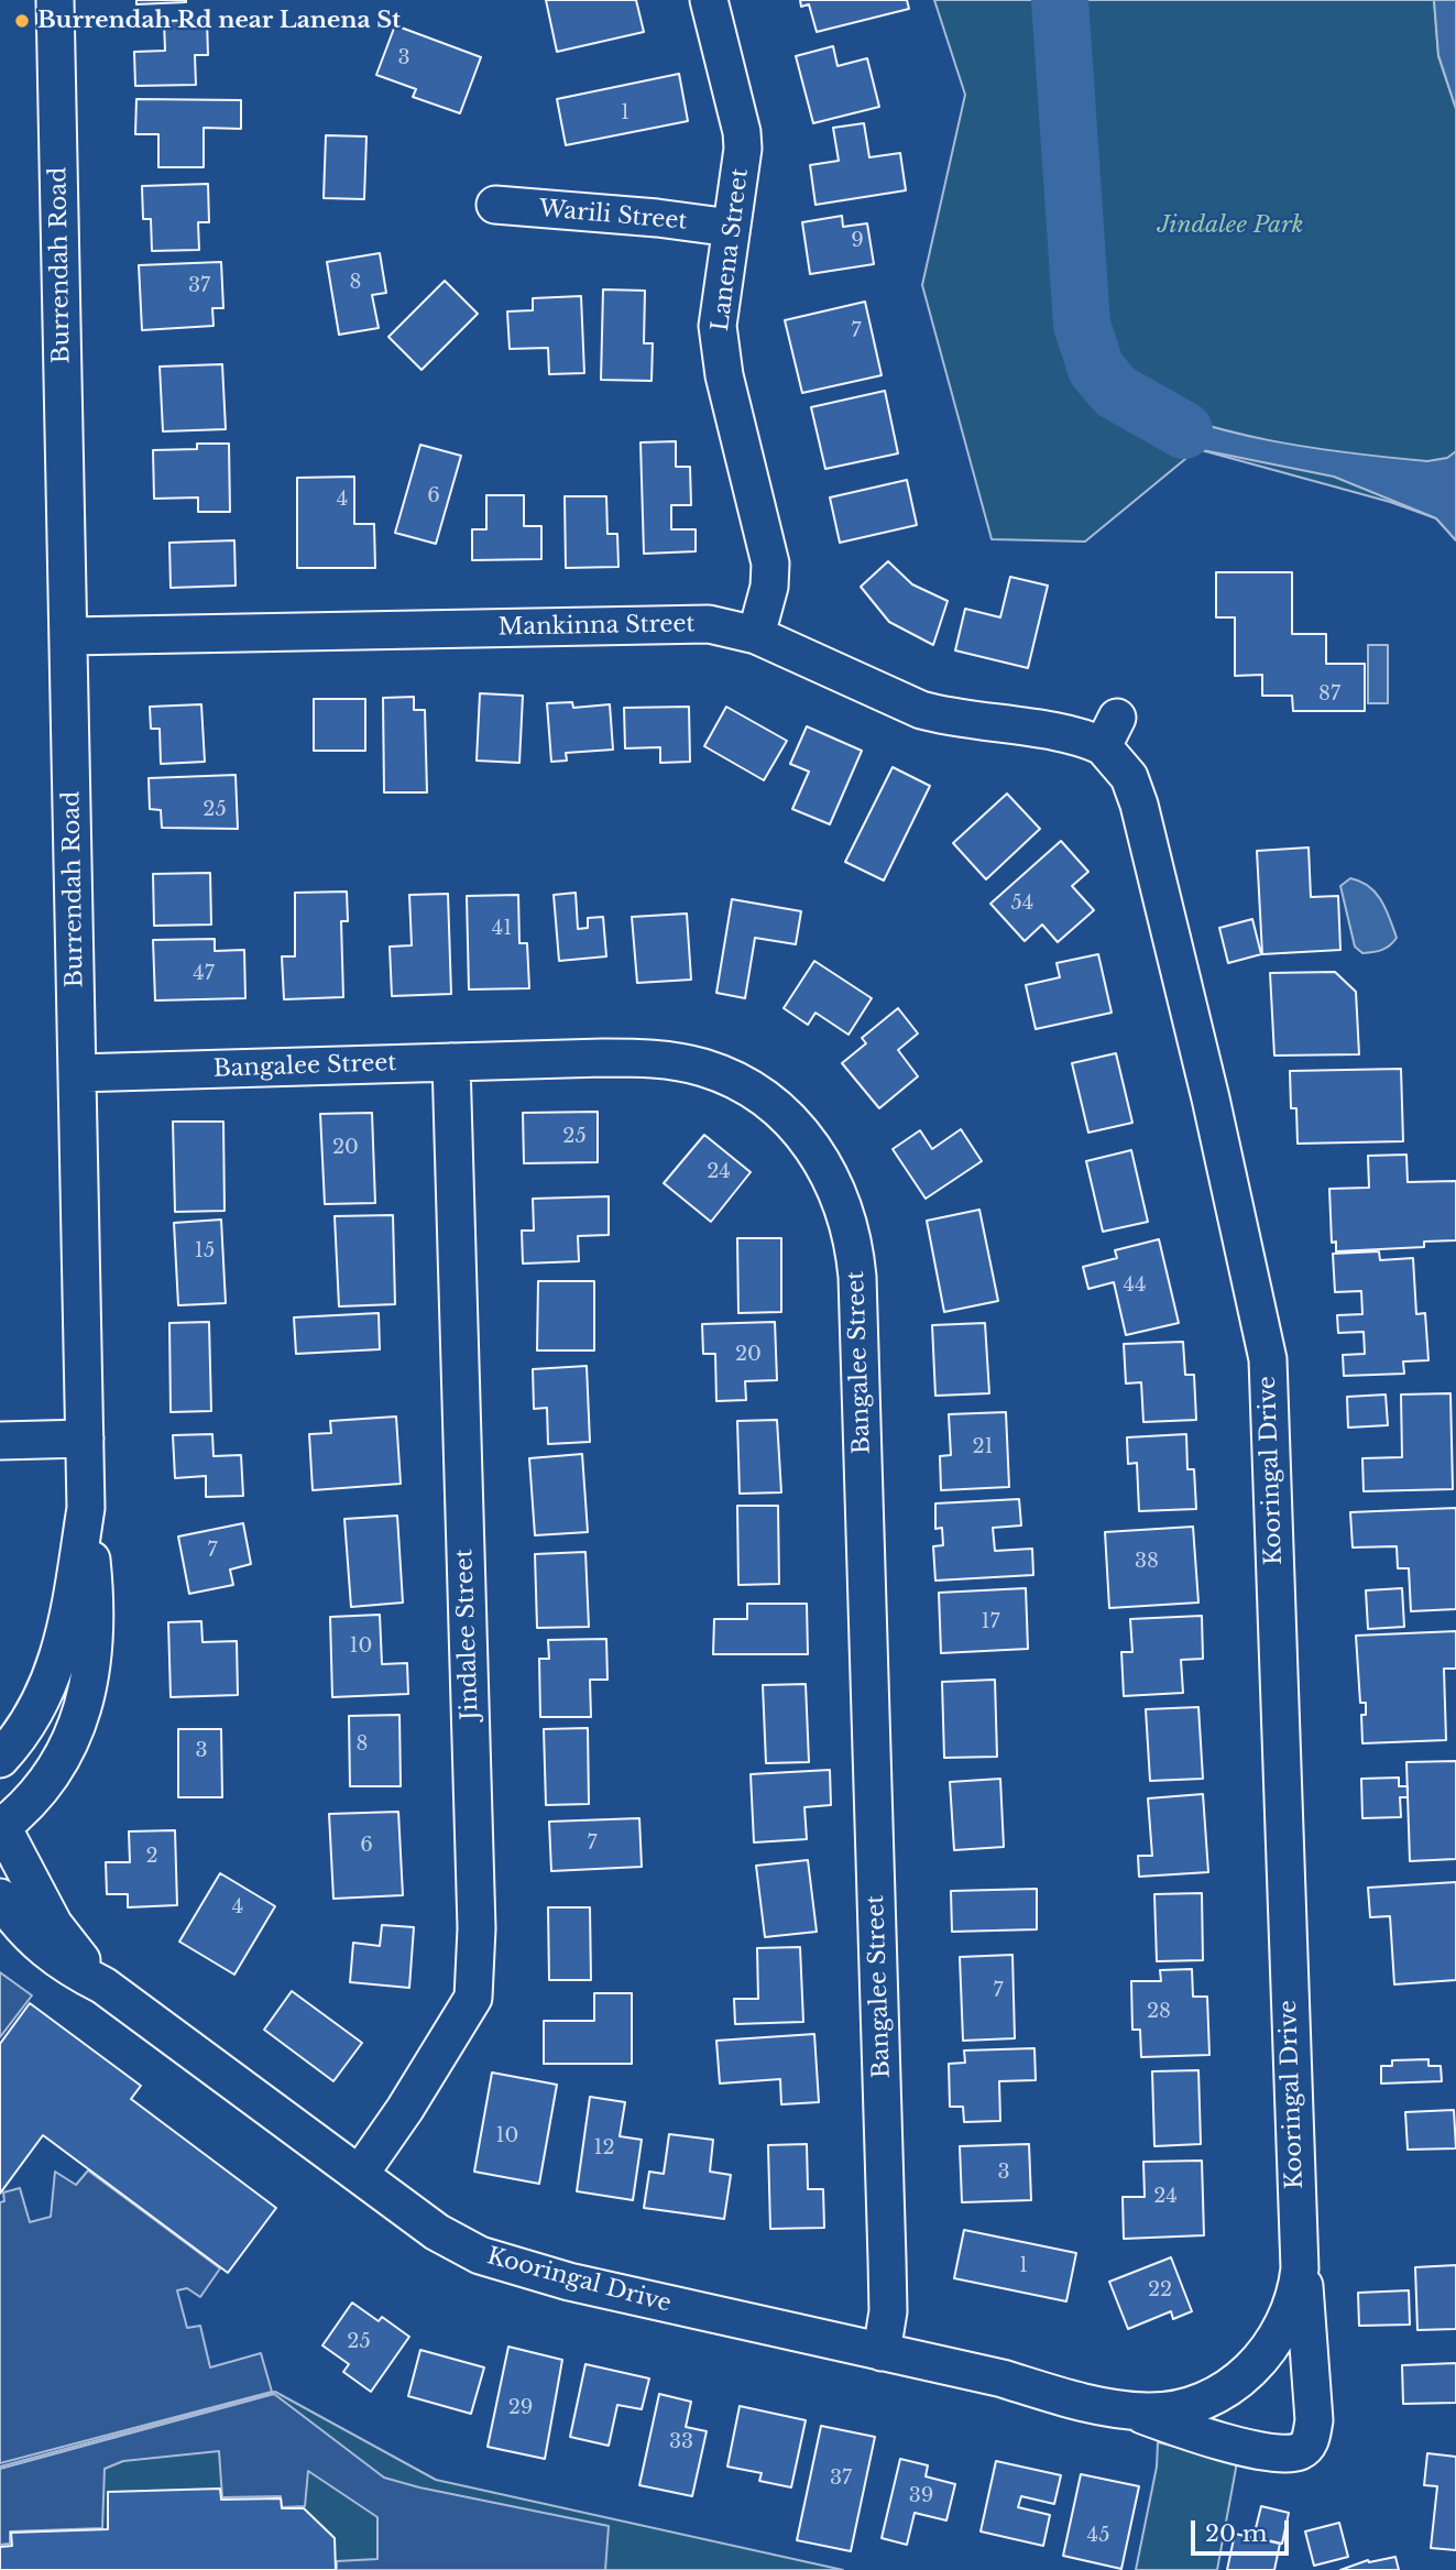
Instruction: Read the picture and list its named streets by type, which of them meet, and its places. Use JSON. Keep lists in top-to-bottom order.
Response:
{
  "streets": {
    "street": [
      "Warili Street",
      "Lanena Street",
      "Burrendah Road",
      "Mankinna Street",
      "Bangalee Street",
      "Kooringal Drive",
      "Jindalee Street"
    ]
  },
  "crossings": [
    ["Warili Street", "Lanena Street"],
    ["Lanena Street", "Mankinna Street"],
    ["Burrendah Road", "Mankinna Street"],
    ["Burrendah Road", "Bangalee Street"],
    ["Mankinna Street", "Kooringal Drive"],
    ["Bangalee Street", "Kooringal Drive"],
    ["Bangalee Street", "Jindalee Street"],
    ["Kooringal Drive", "Jindalee Street"]
  ],
  "parks": ["Jindalee Park"],
  "places": ["Burrendah Rd near Lanena St"],
  "house_numbers": [
    "3",
    "1",
    "9",
    "8",
    "37",
    "7",
    "6",
    "4",
    "87",
    "25",
    "54",
    "41",
    "47",
    "25",
    "20",
    "24",
    "15",
    "44",
    "20",
    "21",
    "7",
    "38",
    "17",
    "10",
    "8",
    "3",
    "7",
    "6",
    "2",
    "4",
    "7",
    "28",
    "10",
    "12",
    "3",
    "24",
    "1",
    "22",
    "25",
    "29",
    "33",
    "37",
    "39",
    "45"
  ],
  "scale_bar": "20 m"
}
